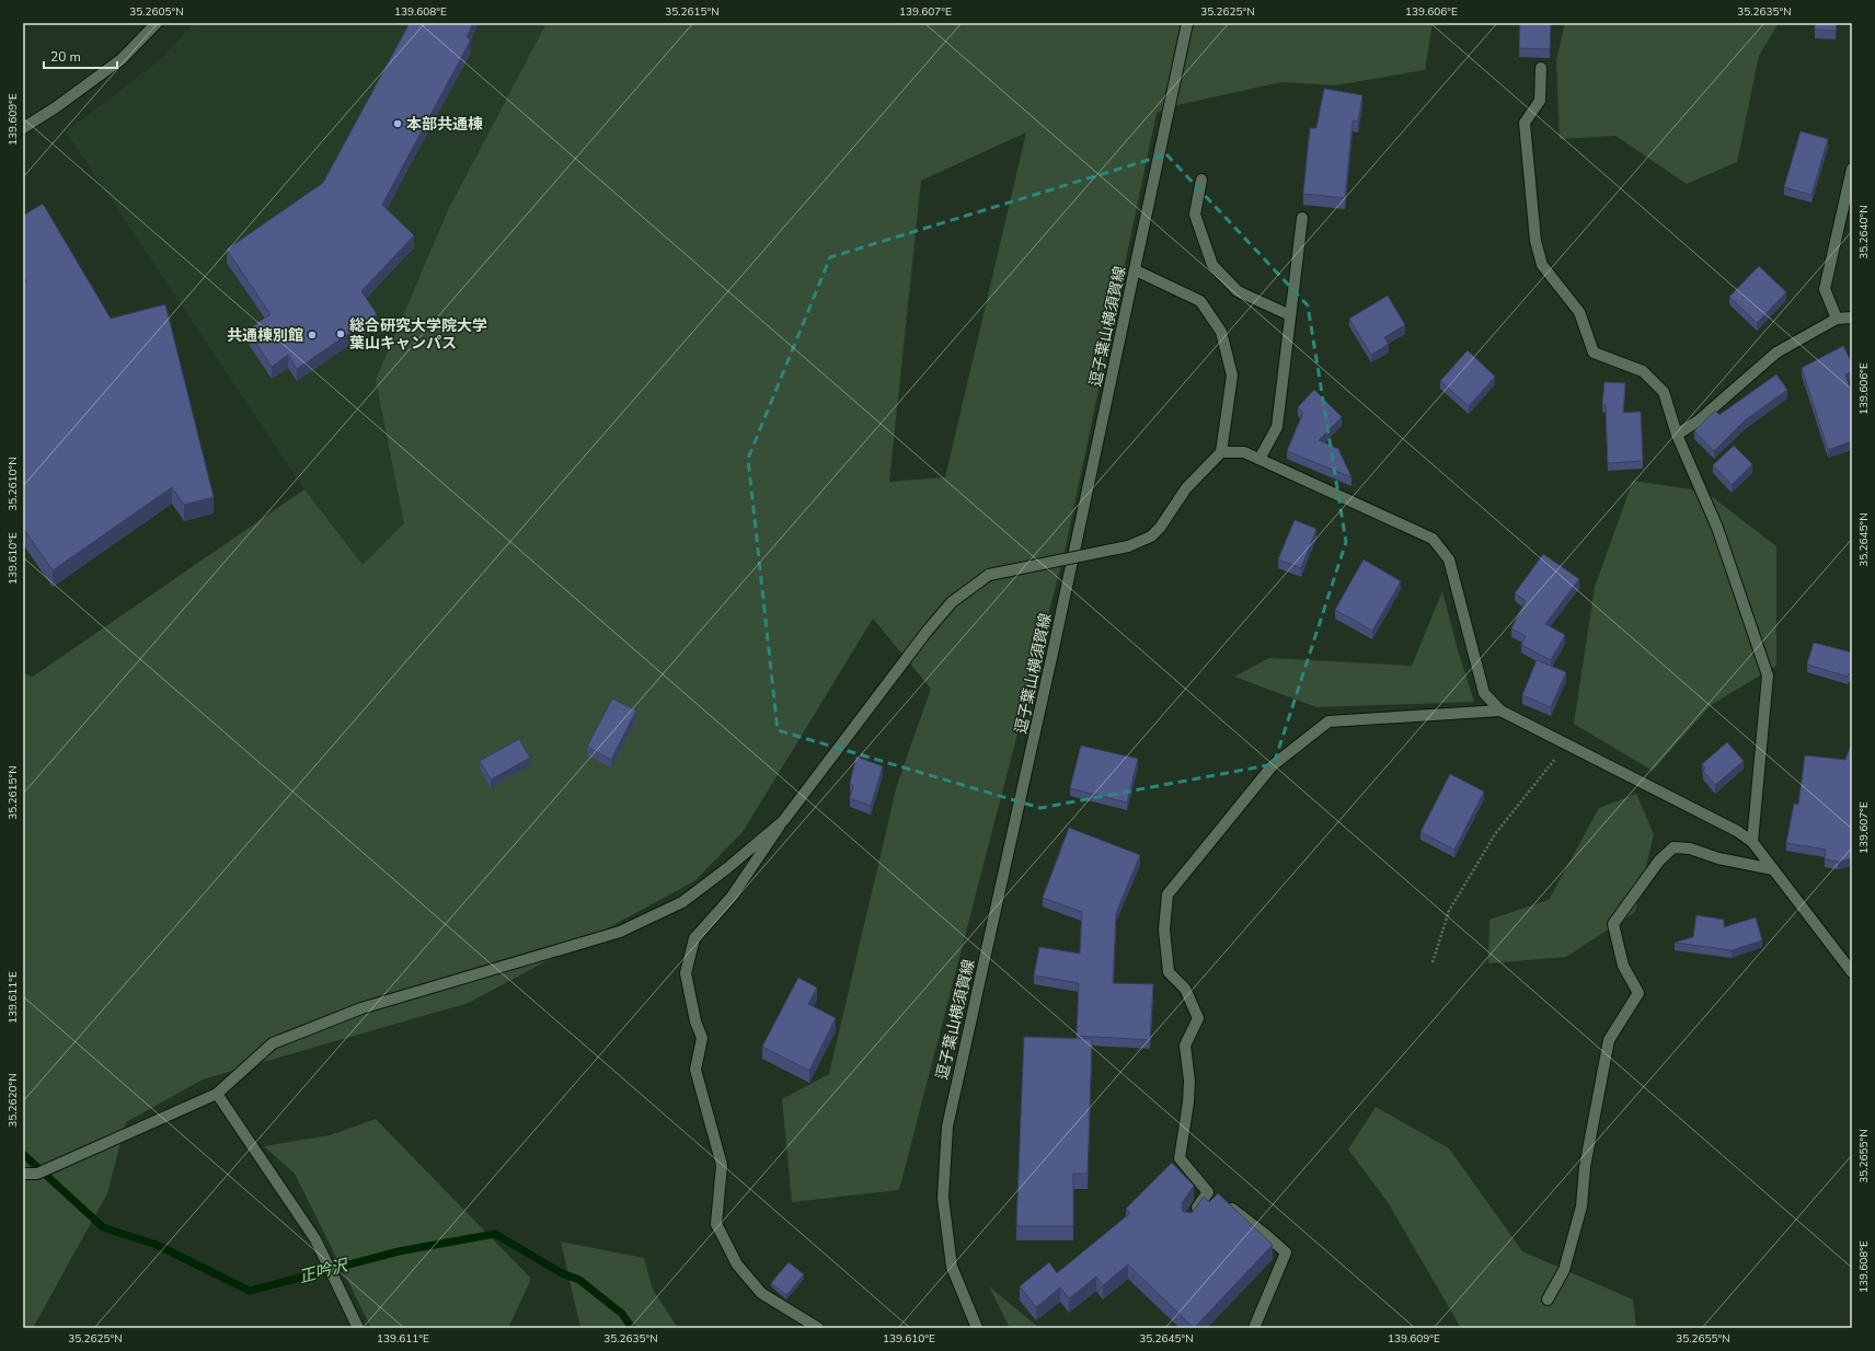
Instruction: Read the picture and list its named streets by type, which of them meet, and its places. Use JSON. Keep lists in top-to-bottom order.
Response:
{
  "streets": {
    "street": ["逗子葉山横須賀線"]
  },
  "water": ["正吟沢"],
  "places": ["本部共通棟", "総合研究大学院大学 葉山キャンパス", "共通棟別館"],
  "scale_bar": "20 m",
  "coordinates": [
    "35.2605°N",
    "139.608°E",
    "35.2615°N",
    "139.607°E",
    "35.2625°N",
    "139.606°E",
    "35.2635°N",
    "139.609°E",
    "35.2640°N",
    "35.2610°N",
    "35.2645°N",
    "139.610°E",
    "139.611°E",
    "35.2620°N",
    "35.2655°N"
  ]
}
